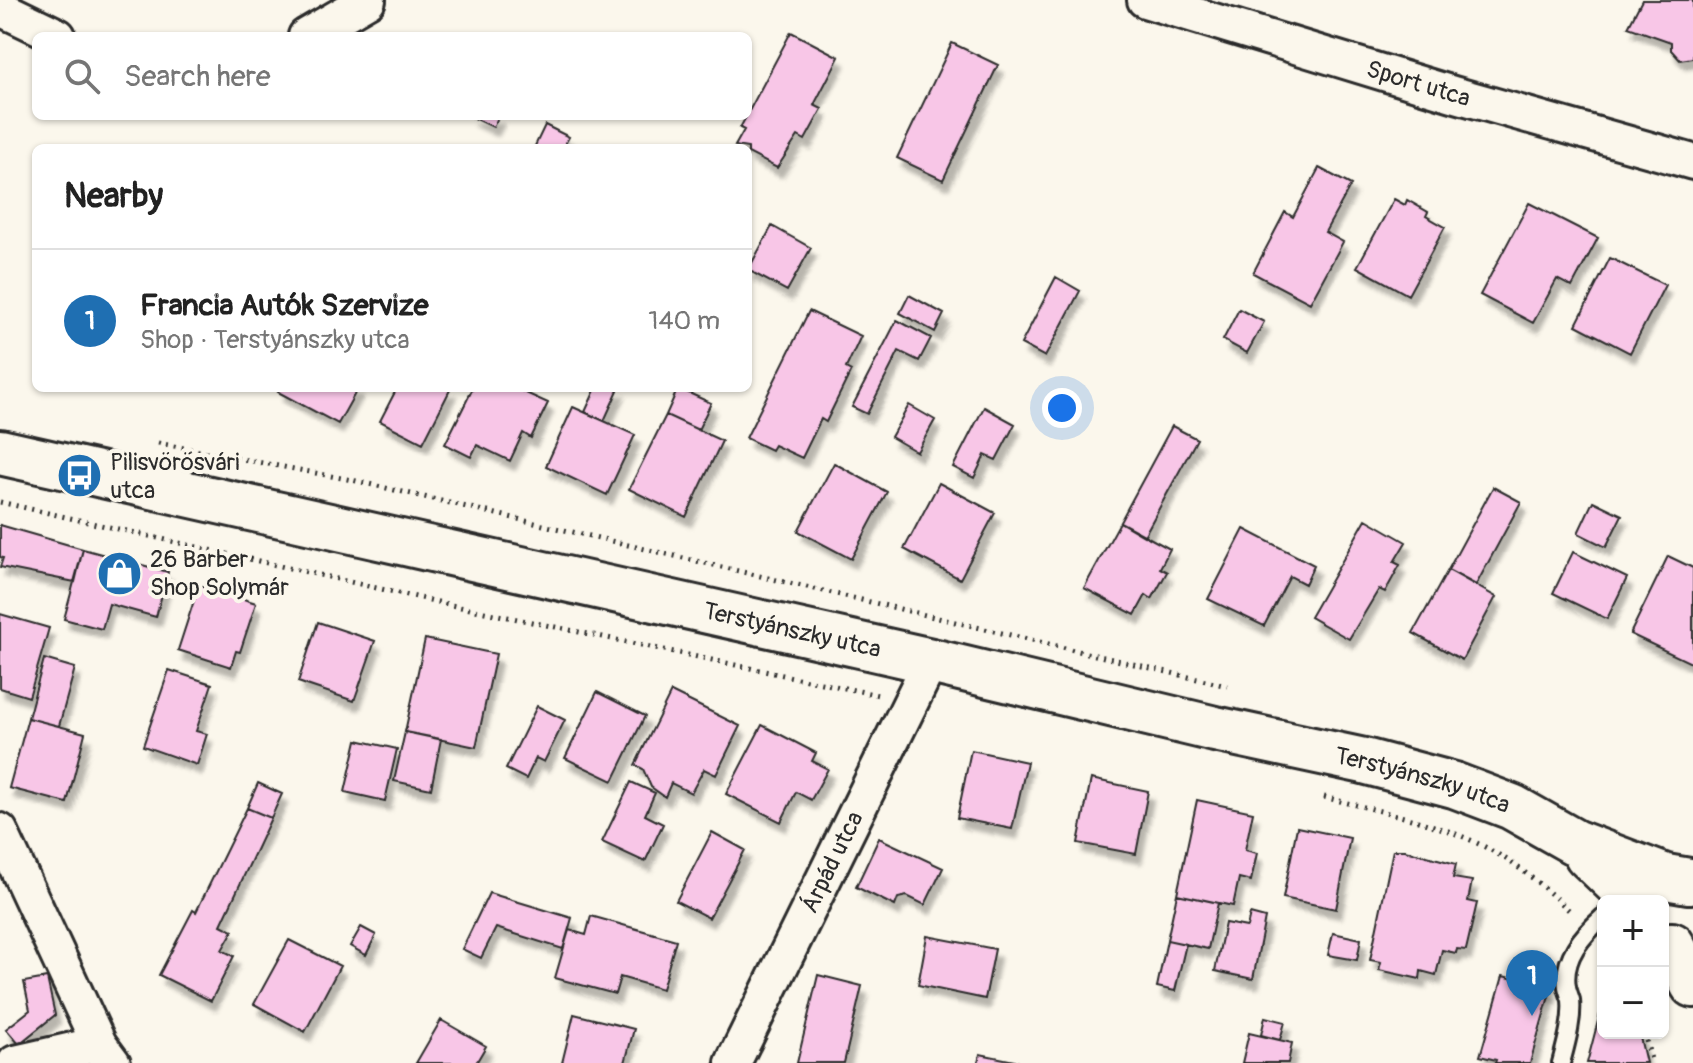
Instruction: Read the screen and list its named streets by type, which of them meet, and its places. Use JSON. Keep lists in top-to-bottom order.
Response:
{
  "streets": {
    "main road": ["Terstyánszky utca"],
    "street": ["Sport utca", "Árpád utca"]
  },
  "crossings": [
    ["Terstyánszky utca", "Árpád utca"]
  ],
  "places": {
    "bus stop": ["Pilisvörösvári utca"],
    "shop": ["26 Barber Shop Solymár"]
  },
  "page": {
    "search": "Search here",
    "heading": "Nearby",
    "list": [
      {
        "mark": "1",
        "name": "Francia Autók Szervize",
        "note": "Shop · Terstyánszky utca",
        "value": "140 m"
      }
    ],
    "map_buttons": ["+", "−"],
    "pins": "1"
  }
}
